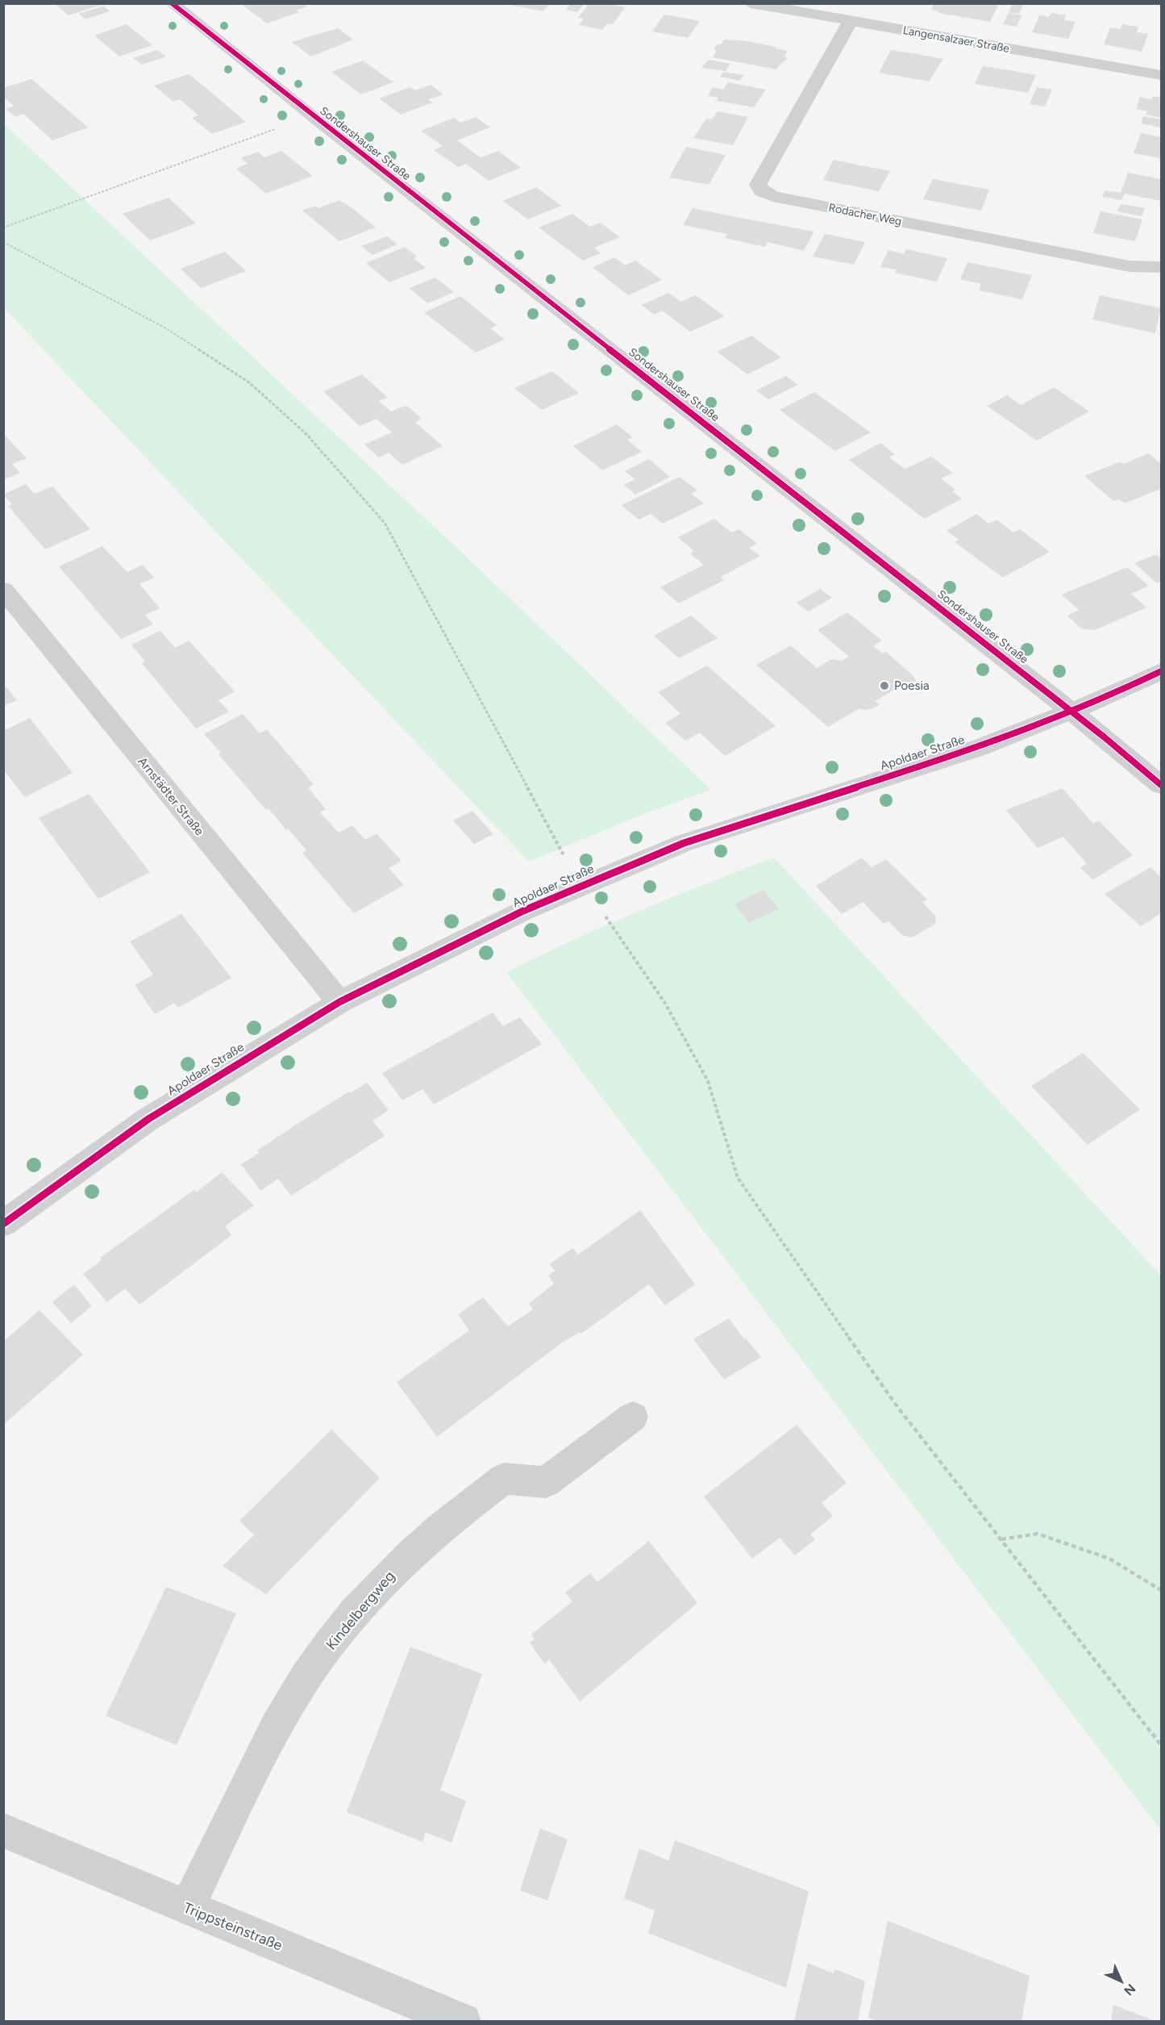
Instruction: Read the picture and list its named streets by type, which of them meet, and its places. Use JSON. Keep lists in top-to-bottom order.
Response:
{
  "streets": {
    "street": [
      "Langensalzaer Straße",
      "Sondershauser Straße",
      "Rodacher Weg",
      "Apoldaer Straße",
      "Arnstädter Straße",
      "Kindelbergweg",
      "Trippsteinstraße"
    ]
  },
  "crossings": [
    ["Langensalzaer Straße", "Rodacher Weg"],
    ["Sondershauser Straße", "Apoldaer Straße"],
    ["Apoldaer Straße", "Arnstädter Straße"],
    ["Kindelbergweg", "Trippsteinstraße"]
  ],
  "places": ["Poesia"],
  "north": "bottom right"
}
